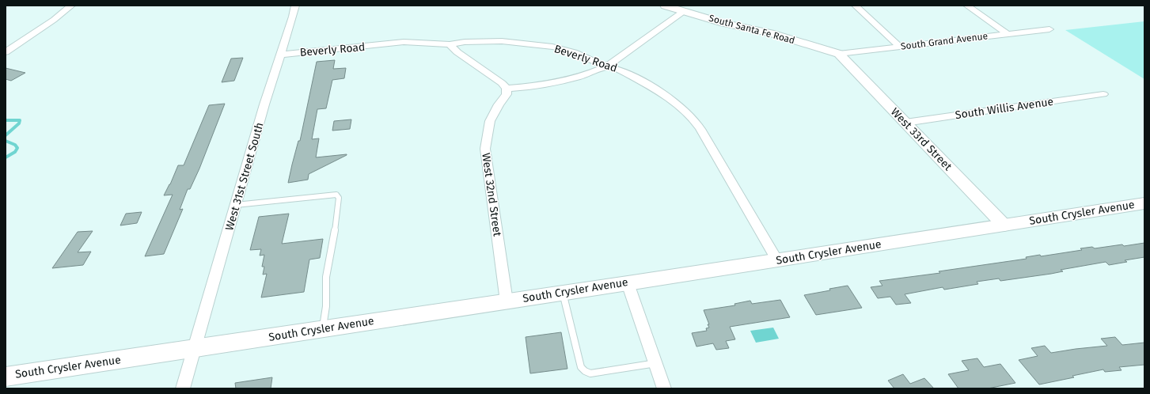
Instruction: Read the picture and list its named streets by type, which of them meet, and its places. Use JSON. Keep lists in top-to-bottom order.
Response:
{
  "streets": {
    "main road": ["South Crysler Avenue"],
    "street": [
      "South Santa Fe Road",
      "South Grand Avenue",
      "Beverly Road",
      "South Willis Avenue",
      "West 33rd Street",
      "West 31st Street South",
      "West 32nd Street"
    ]
  },
  "crossings": [
    ["South Santa Fe Road", "South Grand Avenue"],
    ["South Santa Fe Road", "West 33rd Street"],
    ["South Grand Avenue", "West 33rd Street"],
    ["Beverly Road", "West 31st Street South"],
    ["Beverly Road", "South Crysler Avenue"],
    ["South Willis Avenue", "West 33rd Street"],
    ["West 33rd Street", "South Crysler Avenue"],
    ["West 31st Street South", "South Crysler Avenue"],
    ["West 32nd Street", "South Crysler Avenue"]
  ]
}
